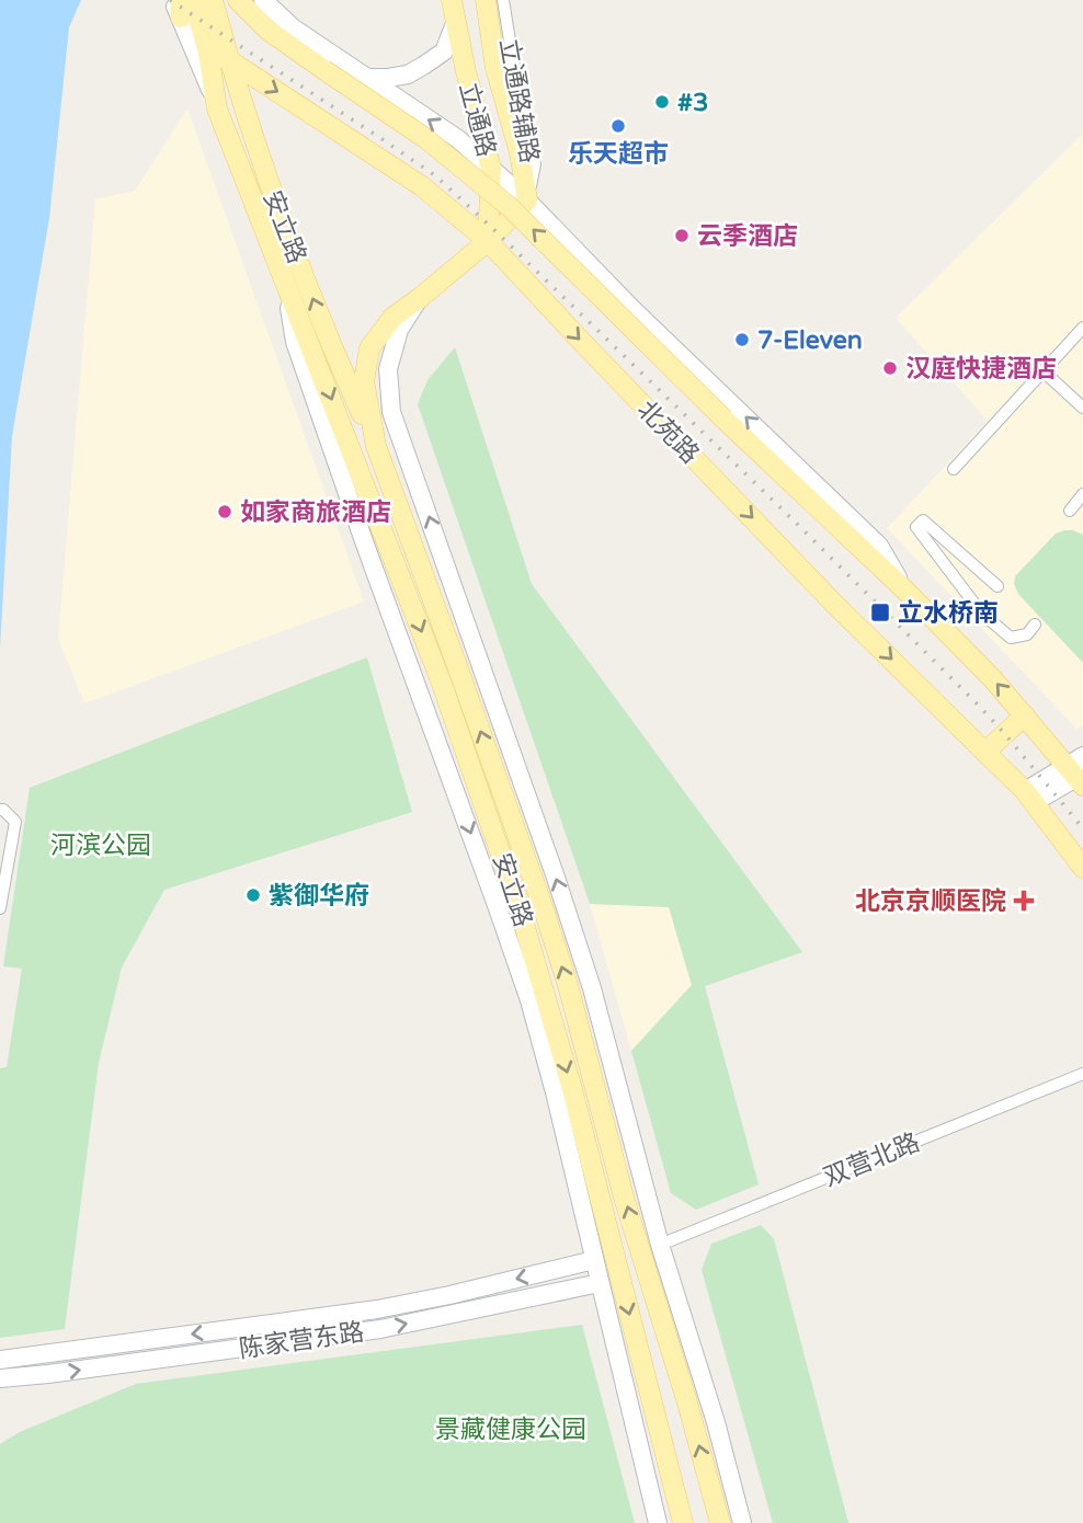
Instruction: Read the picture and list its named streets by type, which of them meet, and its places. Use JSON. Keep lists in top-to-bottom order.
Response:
{
  "streets": {
    "main road": ["立通路", "安立路", "北苑路"],
    "street": ["立通路辅路", "双营北路", "陈家营东路"]
  },
  "crossings": [
    ["立通路辅路", "立通路"],
    ["立通路辅路", "安立路"],
    ["立通路辅路", "北苑路"],
    ["立通路", "安立路"],
    ["立通路", "北苑路"],
    ["安立路", "北苑路"],
    ["安立路", "双营北路"],
    ["安立路", "陈家营东路"]
  ],
  "parks": ["河滨公园", "景藏健康公园"],
  "places": {
    "other": [
      "#3",
      "乐天超市",
      "云季酒店",
      "7-Eleven",
      "汉庭快捷酒店",
      "如家商旅酒店",
      "紫御华府"
    ],
    "transit": ["立水桥南"],
    "health": ["北京京顺医院"]
  }
}
